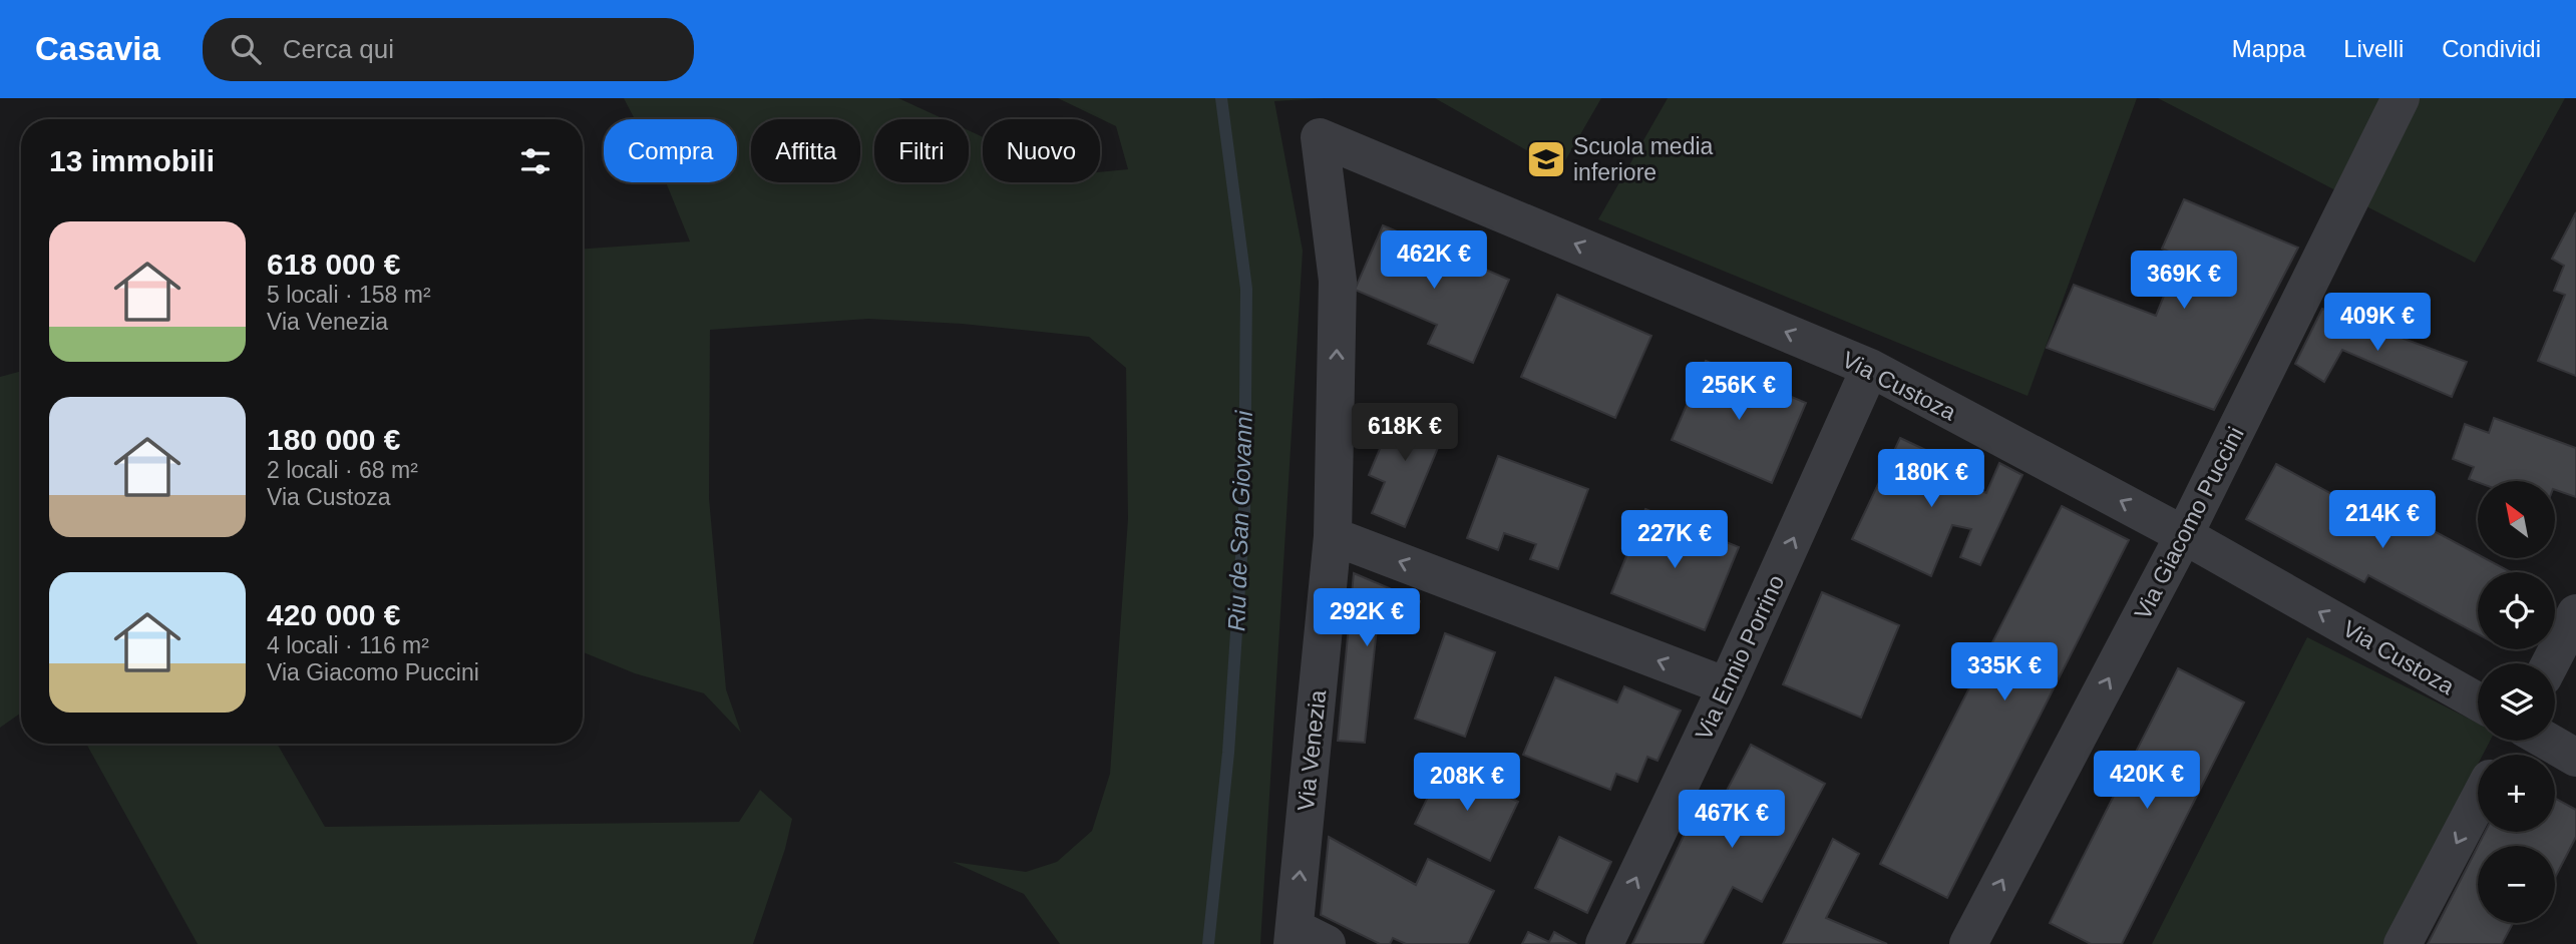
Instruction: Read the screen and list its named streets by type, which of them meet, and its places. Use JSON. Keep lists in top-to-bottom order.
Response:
{
  "streets": {
    "street": [
      "Via Custoza",
      "Via Giacomo Puccini",
      "Via Ennio Porrino",
      "Via Venezia"
    ]
  },
  "crossings": [
    ["Via Custoza", "Via Giacomo Puccini"],
    ["Via Custoza", "Via Ennio Porrino"],
    ["Via Custoza", "Via Venezia"]
  ],
  "one_way": [
    "Via Custoza",
    "Via Giacomo Puccini",
    "Via Ennio Porrino",
    "Via Venezia"
  ],
  "water": ["Riu de San Giovanni"],
  "places": {
    "school or university": ["Scuola media inferiore"]
  },
  "north": "top left",
  "page": {
    "header": "Casavia",
    "search": "Cerca qui",
    "nav": ["Mappa", "Livelli", "Condividi"],
    "chip": [
      "Compra",
      "Affitta",
      "Filtri",
      "Nuovo"
    ],
    "heading": "13 immobili",
    "list": [
      {
        "name": "618 000 €",
        "note": "5 locali · 158 m² · Via Venezia"
      },
      {
        "name": "180 000 €",
        "note": "2 locali · 68 m² · Via Custoza"
      },
      {
        "name": "420 000 €",
        "note": "4 locali · 116 m² · Via Giacomo Puccini"
      }
    ],
    "price": [
      "462K €",
      "369K €",
      "409K €",
      "256K €",
      "618K €",
      "180K €",
      "214K €",
      "227K €",
      "292K €",
      "335K €",
      "420K €",
      "208K €",
      "467K €"
    ],
    "map_buttons": ["+", "−"]
  }
}
